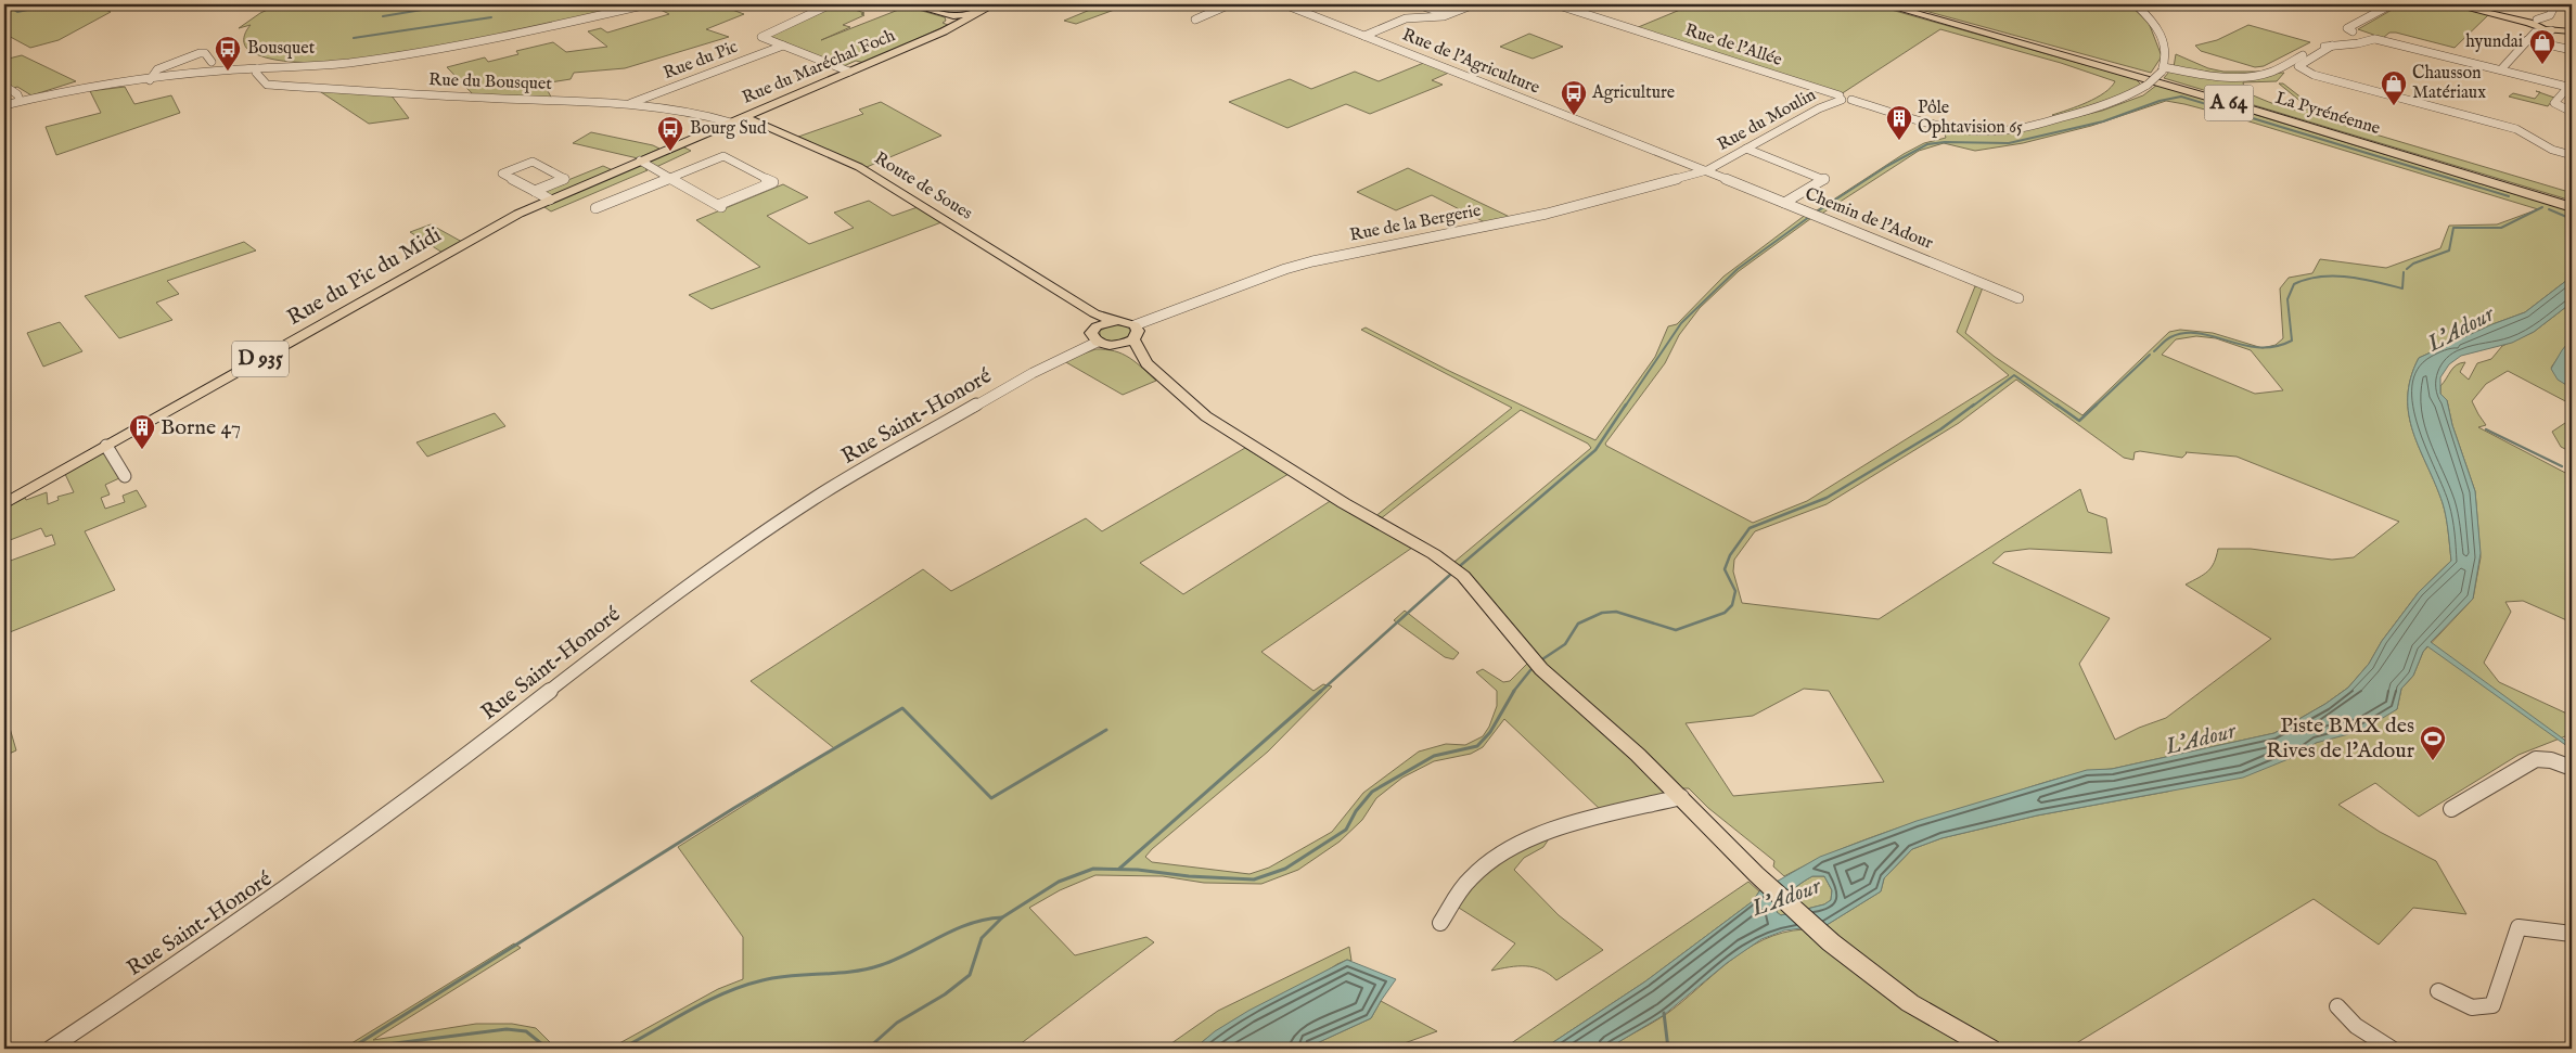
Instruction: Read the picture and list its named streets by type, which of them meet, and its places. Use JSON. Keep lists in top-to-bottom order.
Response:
{
  "streets": {
    "highway": ["A 64", "La Pyrénéenne"],
    "main road": [
      "Rue du Maréchal Foch",
      "Route de Soues",
      "Rue du Pic du Midi",
      "D 935"
    ],
    "street": [
      "Rue de l'Allée",
      "Rue du Pic",
      "Rue de l'Agriculture",
      "Rue du Bousquet",
      "Rue du Moulin",
      "Chemin de l'Adour",
      "Rue de la Bergerie",
      "Rue Saint-Honoré"
    ]
  },
  "crossings": [
    ["Rue de l'Allée", "Rue du Moulin"],
    ["Rue du Pic", "Rue du Bousquet"],
    ["Rue de l'Agriculture", "Rue du Moulin"],
    ["Rue de l'Agriculture", "Chemin de l'Adour"],
    ["Rue de l'Agriculture", "Rue de la Bergerie"],
    ["Rue du Maréchal Foch", "Rue du Bousquet"],
    ["Rue du Maréchal Foch", "Route de Soues"],
    ["Rue du Maréchal Foch", "Rue du Pic du Midi"],
    ["Rue du Moulin", "Chemin de l'Adour"],
    ["Rue du Moulin", "Rue de la Bergerie"],
    ["Route de Soues", "Rue Saint-Honoré"],
    ["Chemin de l'Adour", "Rue de la Bergerie"]
  ],
  "water": ["L'Adour"],
  "places": {
    "shop": ["hyundai", "Chausson Matériaux"],
    "bus stop": ["Bousquet", "Agriculture", "Bourg Sud"],
    "building": ["Pôle Ophtavision 65", "Borne 47"],
    "sports": ["Piste BMX des Rives de l'Adour"]
  }
}
